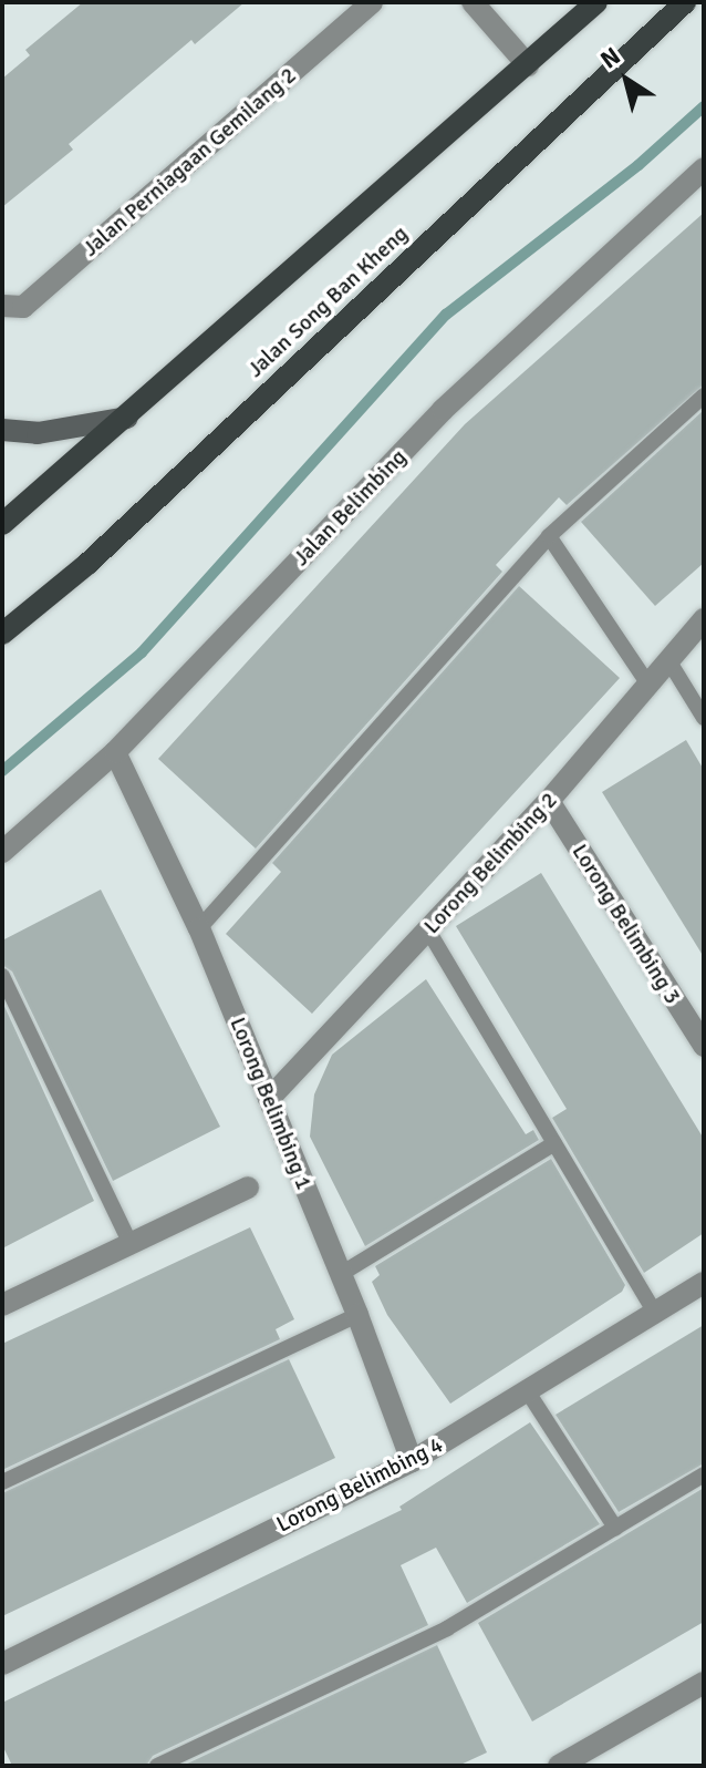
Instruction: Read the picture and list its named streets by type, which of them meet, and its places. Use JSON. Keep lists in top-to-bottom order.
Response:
{
  "streets": {
    "main road": ["Jalan Song Ban Kheng"],
    "street": [
      "Jalan Perniagaan Gemilang 2",
      "Jalan Belimbing",
      "Lorong Belimbing 2",
      "Lorong Belimbing 3",
      "Lorong Belimbing 1",
      "Lorong Belimbing 4"
    ]
  },
  "crossings": [
    ["Jalan Belimbing", "Lorong Belimbing 1"],
    ["Lorong Belimbing 2", "Lorong Belimbing 3"],
    ["Lorong Belimbing 2", "Lorong Belimbing 1"],
    ["Lorong Belimbing 1", "Lorong Belimbing 4"]
  ],
  "north": "top left"
}
